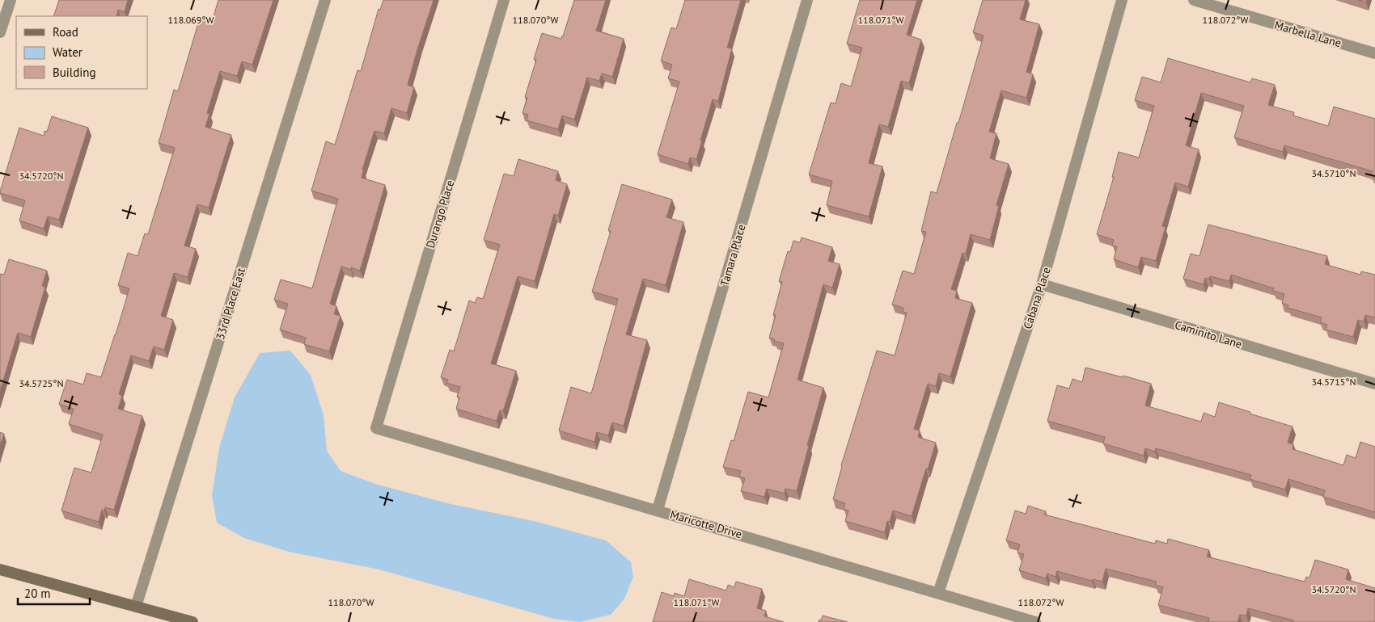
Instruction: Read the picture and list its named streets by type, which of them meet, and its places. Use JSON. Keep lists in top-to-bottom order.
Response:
{
  "streets": {
    "street": [
      "Marbella Lane",
      "Durango Place",
      "Tamara Place",
      "Cabana Place",
      "33rd Place East",
      "Caminito Lane",
      "Maricotte Drive"
    ]
  },
  "crossings": [
    ["Durango Place", "Maricotte Drive"],
    ["Tamara Place", "Maricotte Drive"],
    ["Cabana Place", "Caminito Lane"],
    ["Cabana Place", "Maricotte Drive"]
  ],
  "legend": ["Road", "Water", "Building"],
  "scale_bar": "20 m",
  "coordinates": [
    "118.069°W",
    "118.070°W",
    "118.071°W",
    "118.072°W",
    "34.5710°N",
    "34.5720°N",
    "34.5715°N",
    "34.5725°N"
  ]
}
